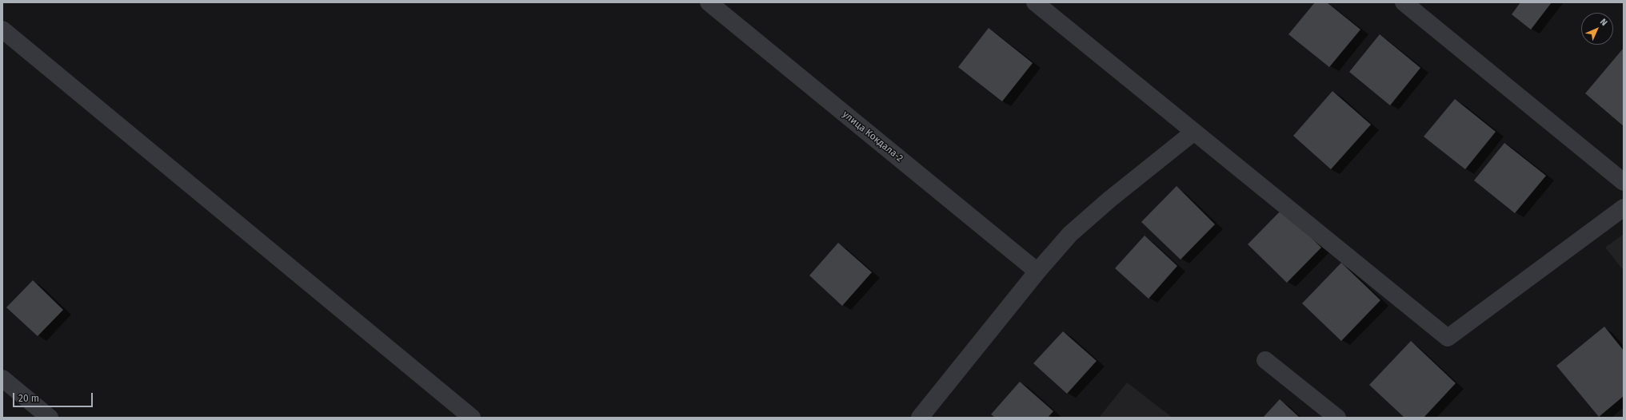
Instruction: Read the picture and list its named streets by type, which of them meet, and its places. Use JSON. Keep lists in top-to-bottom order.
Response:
{
  "streets": {
    "street": ["улица Кокдала-2"]
  },
  "scale_bar": "20 m",
  "north": "top right"
}
